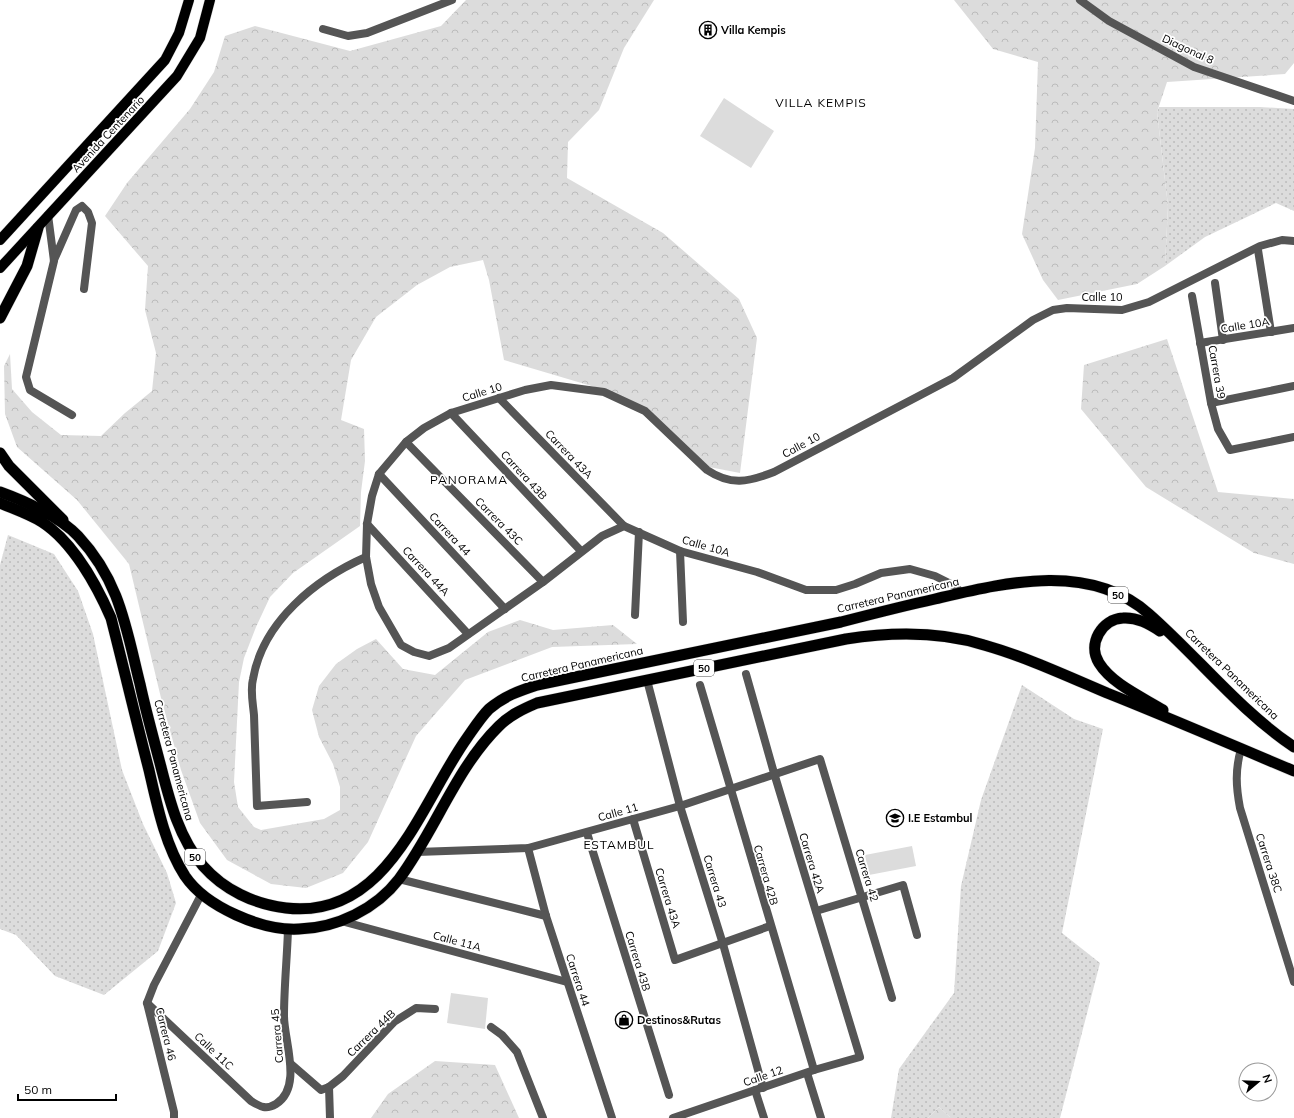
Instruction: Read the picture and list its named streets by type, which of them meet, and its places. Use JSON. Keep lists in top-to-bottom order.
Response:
{
  "streets": {
    "highway": ["Carretera Panamericana", "50"],
    "main road": ["Avenida Centenario"],
    "street": [
      "Diagonal 8",
      "Calle 10",
      "Calle 10A",
      "Carrera 39",
      "Carrera 43A",
      "Carrera 43B",
      "Carrera 43C",
      "Carrera 44",
      "Carrera 44A",
      "Calle 11",
      "Carrera 42A",
      "Carrera 38C",
      "Carrera 42B",
      "Carrera 42",
      "Carrera 43",
      "Calle 11A",
      "Carrera 44B",
      "Carrera 46",
      "Carrera 45",
      "Calle 11C",
      "Calle 12"
    ]
  },
  "crossings": [
    ["Calle 10", "Carrera 43A"],
    ["Calle 10", "Carrera 43B"],
    ["Calle 10", "Carrera 43C"],
    ["Calle 10", "Carrera 44"],
    ["Calle 10", "Carrera 44A"],
    ["Calle 10A", "Carrera 39"],
    ["Calle 10A", "Carrera 43A"],
    ["Calle 10A", "Carretera Panamericana"],
    ["Carrera 43A", "Calle 11"],
    ["Carrera 43A", "Carrera 43"],
    ["Carrera 43B", "Calle 11"],
    ["Carrera 44", "Calle 11"],
    ["Carrera 44", "Calle 11A"],
    ["50", "Calle 11"],
    ["50", "Carrera 38C"],
    ["50", "Carrera 43"],
    ["50", "Calle 11A"],
    ["50", "Carrera 46"],
    ["50", "Carrera 45"],
    ["Calle 11", "Carrera 42A"],
    ["Calle 11", "Carrera 42B"],
    ["Calle 11", "Carrera 42"],
    ["Calle 11", "Carrera 43"],
    ["Carrera 42A", "Calle 12"],
    ["Carrera 42B", "Calle 12"],
    ["Carrera 43", "Calle 12"],
    ["Carrera 46", "Calle 11C"],
    ["Carrera 45", "Calle 11C"]
  ],
  "districts": ["VILLA KEMPIS", "PANORAMA", "ESTAMBUL"],
  "places": {
    "building": ["Villa Kempis"],
    "school or university": ["I.E Estambul"],
    "shop": ["Destinos&Rutas"]
  },
  "scale_bar": "50 m",
  "north": "right"
}
